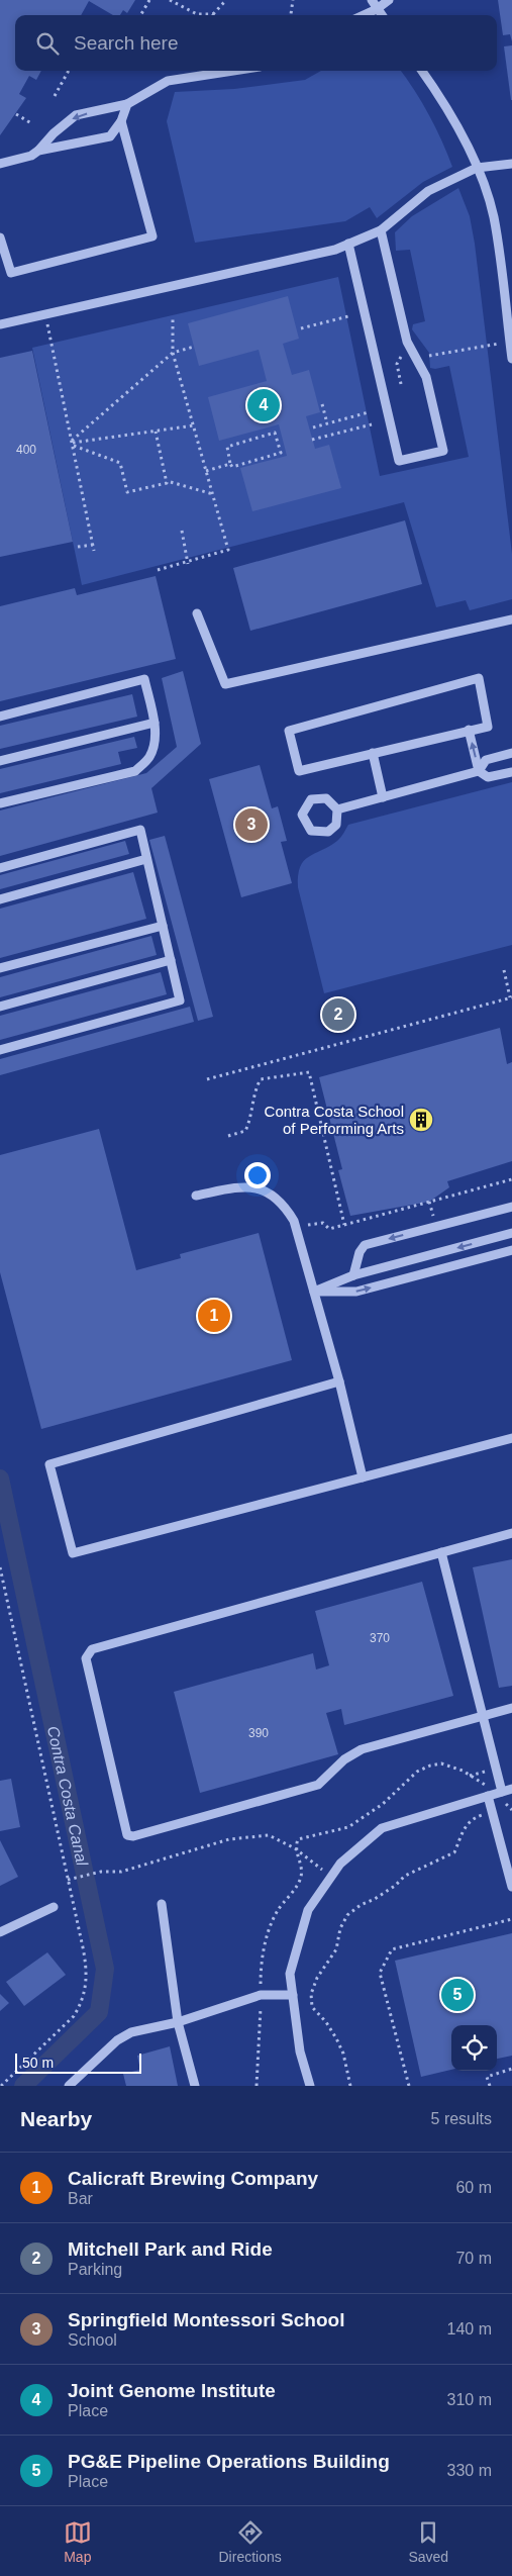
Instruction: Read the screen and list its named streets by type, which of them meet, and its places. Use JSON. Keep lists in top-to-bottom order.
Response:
{
  "water": ["Contra Costa Canal"],
  "places": {
    "building": ["Contra Costa School of Performing Arts"]
  },
  "house_numbers": ["400", "370", "390"],
  "scale_bar": "50 m",
  "page": {
    "search": "Search here",
    "pins": [
      "4",
      "3",
      "2",
      "1",
      "5"
    ],
    "scale": "50 m",
    "heading": ["Nearby", "5 results"],
    "list": [
      {
        "mark": "1",
        "name": "Calicraft Brewing Company",
        "note": "Bar",
        "value": "60 m"
      },
      {
        "mark": "2",
        "name": "Mitchell Park and Ride",
        "note": "Parking",
        "value": "70 m"
      },
      {
        "mark": "3",
        "name": "Springfield Montessori School",
        "note": "School",
        "value": "140 m"
      },
      {
        "mark": "4",
        "name": "Joint Genome Institute",
        "note": "Place",
        "value": "310 m"
      },
      {
        "mark": "5",
        "name": "PG&E Pipeline Operations Building",
        "note": "Place",
        "value": "330 m"
      }
    ],
    "nav": ["Map", "Directions", "Saved"]
  }
}
